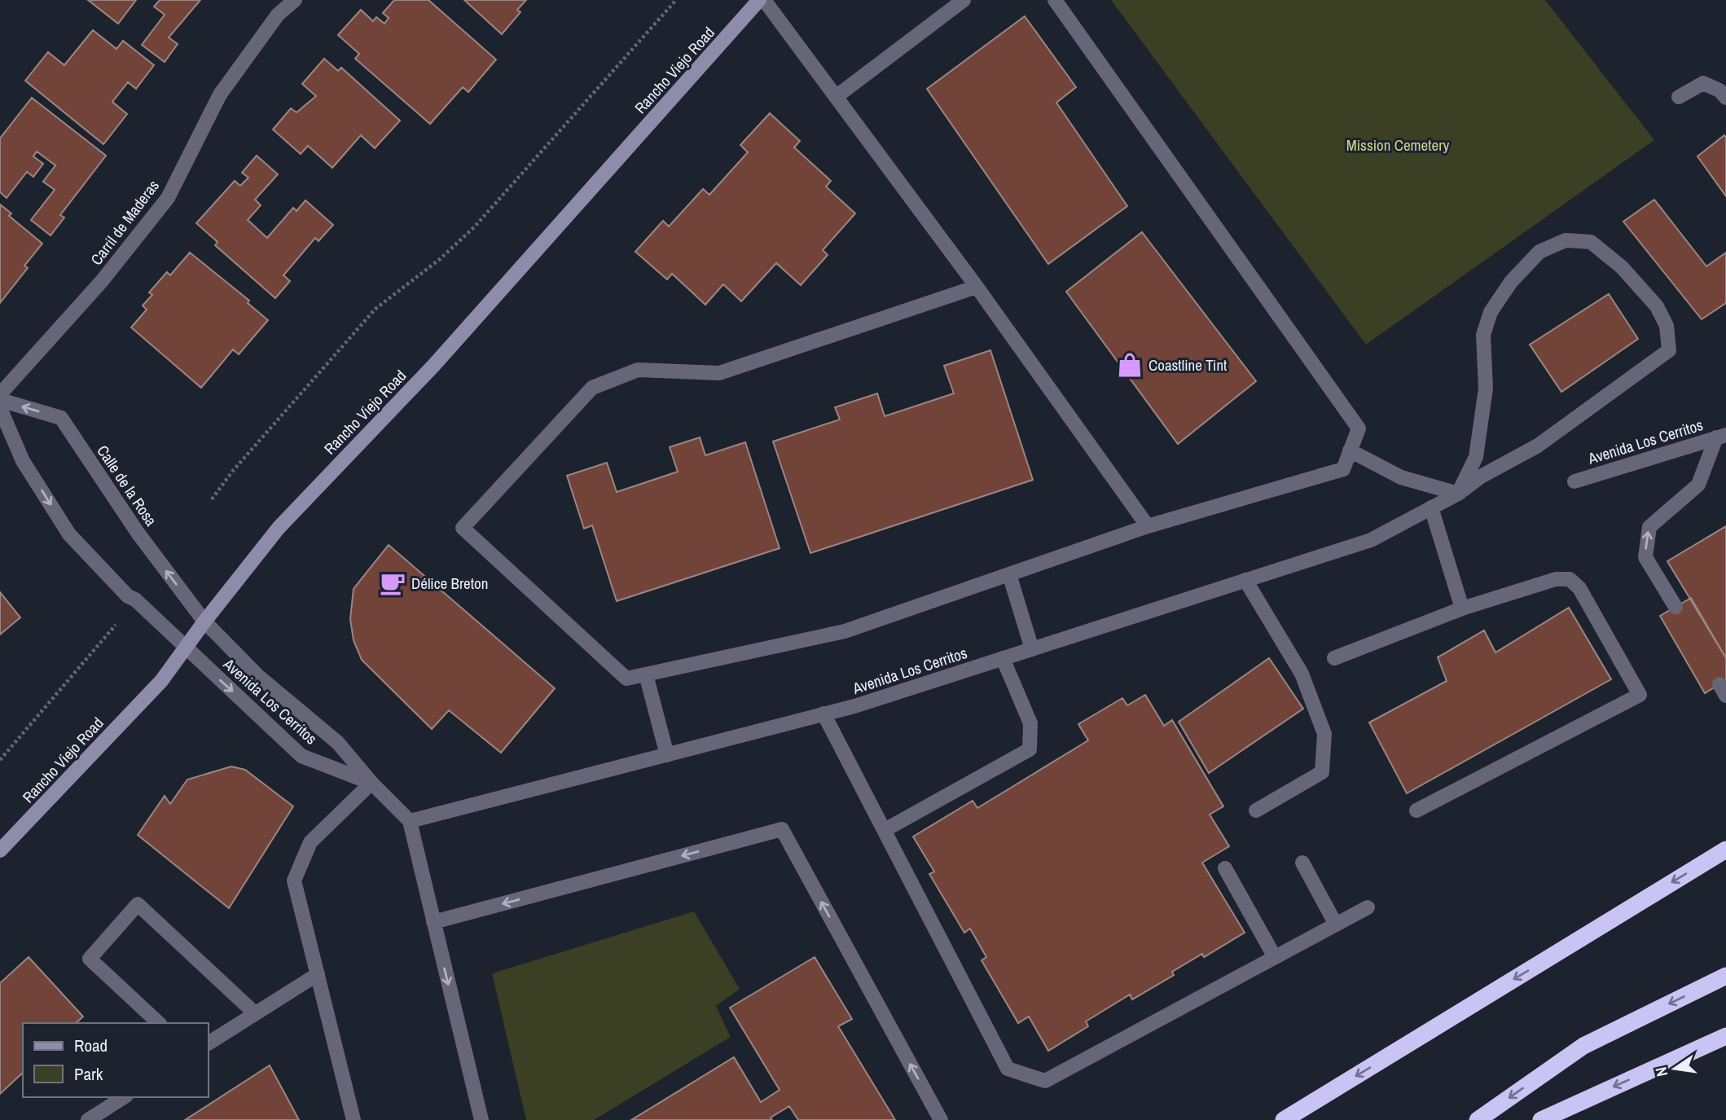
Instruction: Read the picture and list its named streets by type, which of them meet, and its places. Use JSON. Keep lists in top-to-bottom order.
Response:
{
  "streets": {
    "main road": ["Rancho Viejo Road"],
    "street": ["Carril de Maderas", "Avenida Los Cerritos", "Calle de la Rosa"]
  },
  "crossings": [
    ["Rancho Viejo Road", "Avenida Los Cerritos"],
    ["Rancho Viejo Road", "Calle de la Rosa"],
    ["Avenida Los Cerritos", "Calle de la Rosa"]
  ],
  "parks": ["Mission Cemetery"],
  "places": {
    "shop": ["Coastline Tint"],
    "cafe": ["Délice Breton"]
  },
  "legend": ["Road", "Park"],
  "north": "left"
}
